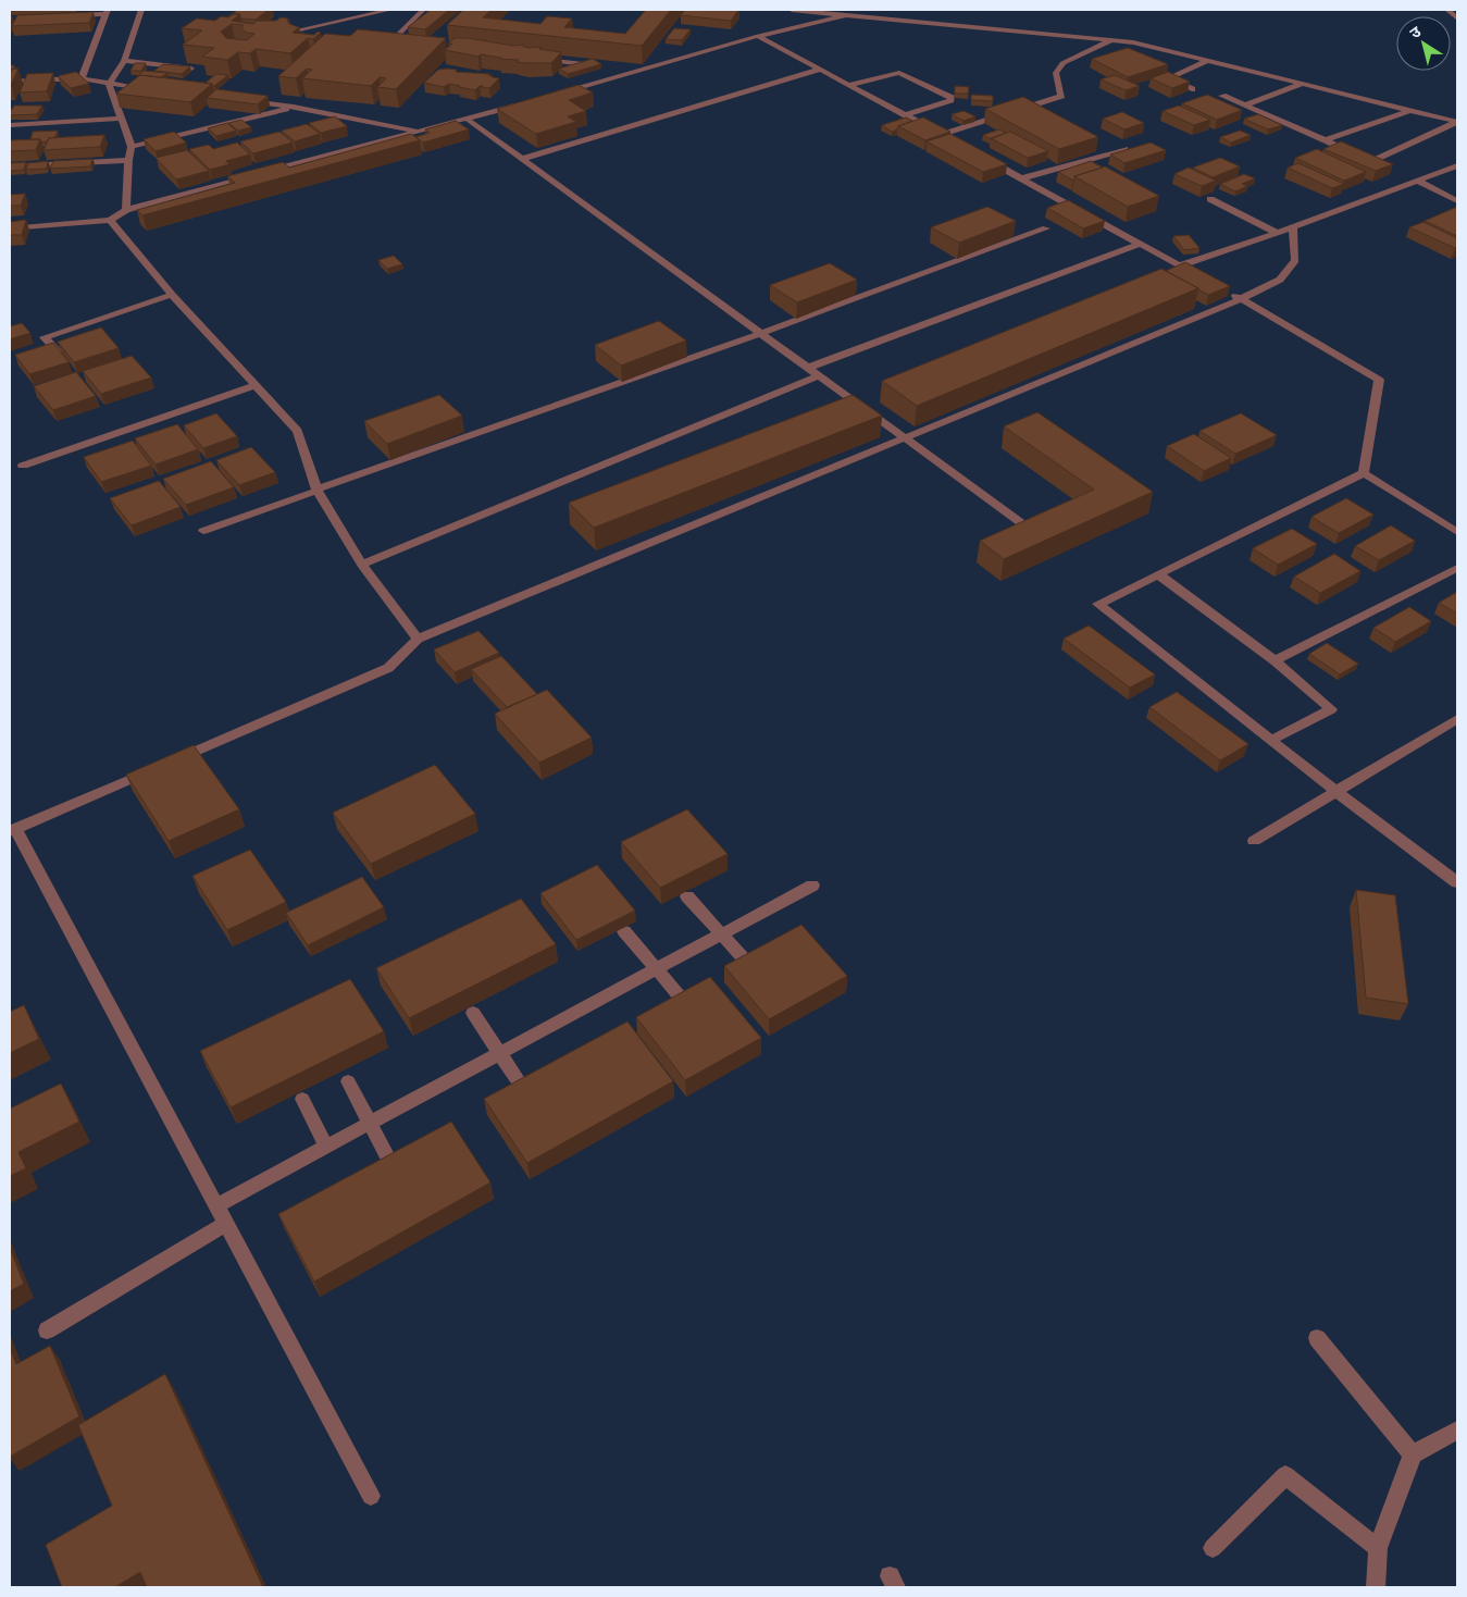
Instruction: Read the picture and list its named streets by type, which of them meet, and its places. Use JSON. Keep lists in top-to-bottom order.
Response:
{
  "north": "top left"
}
